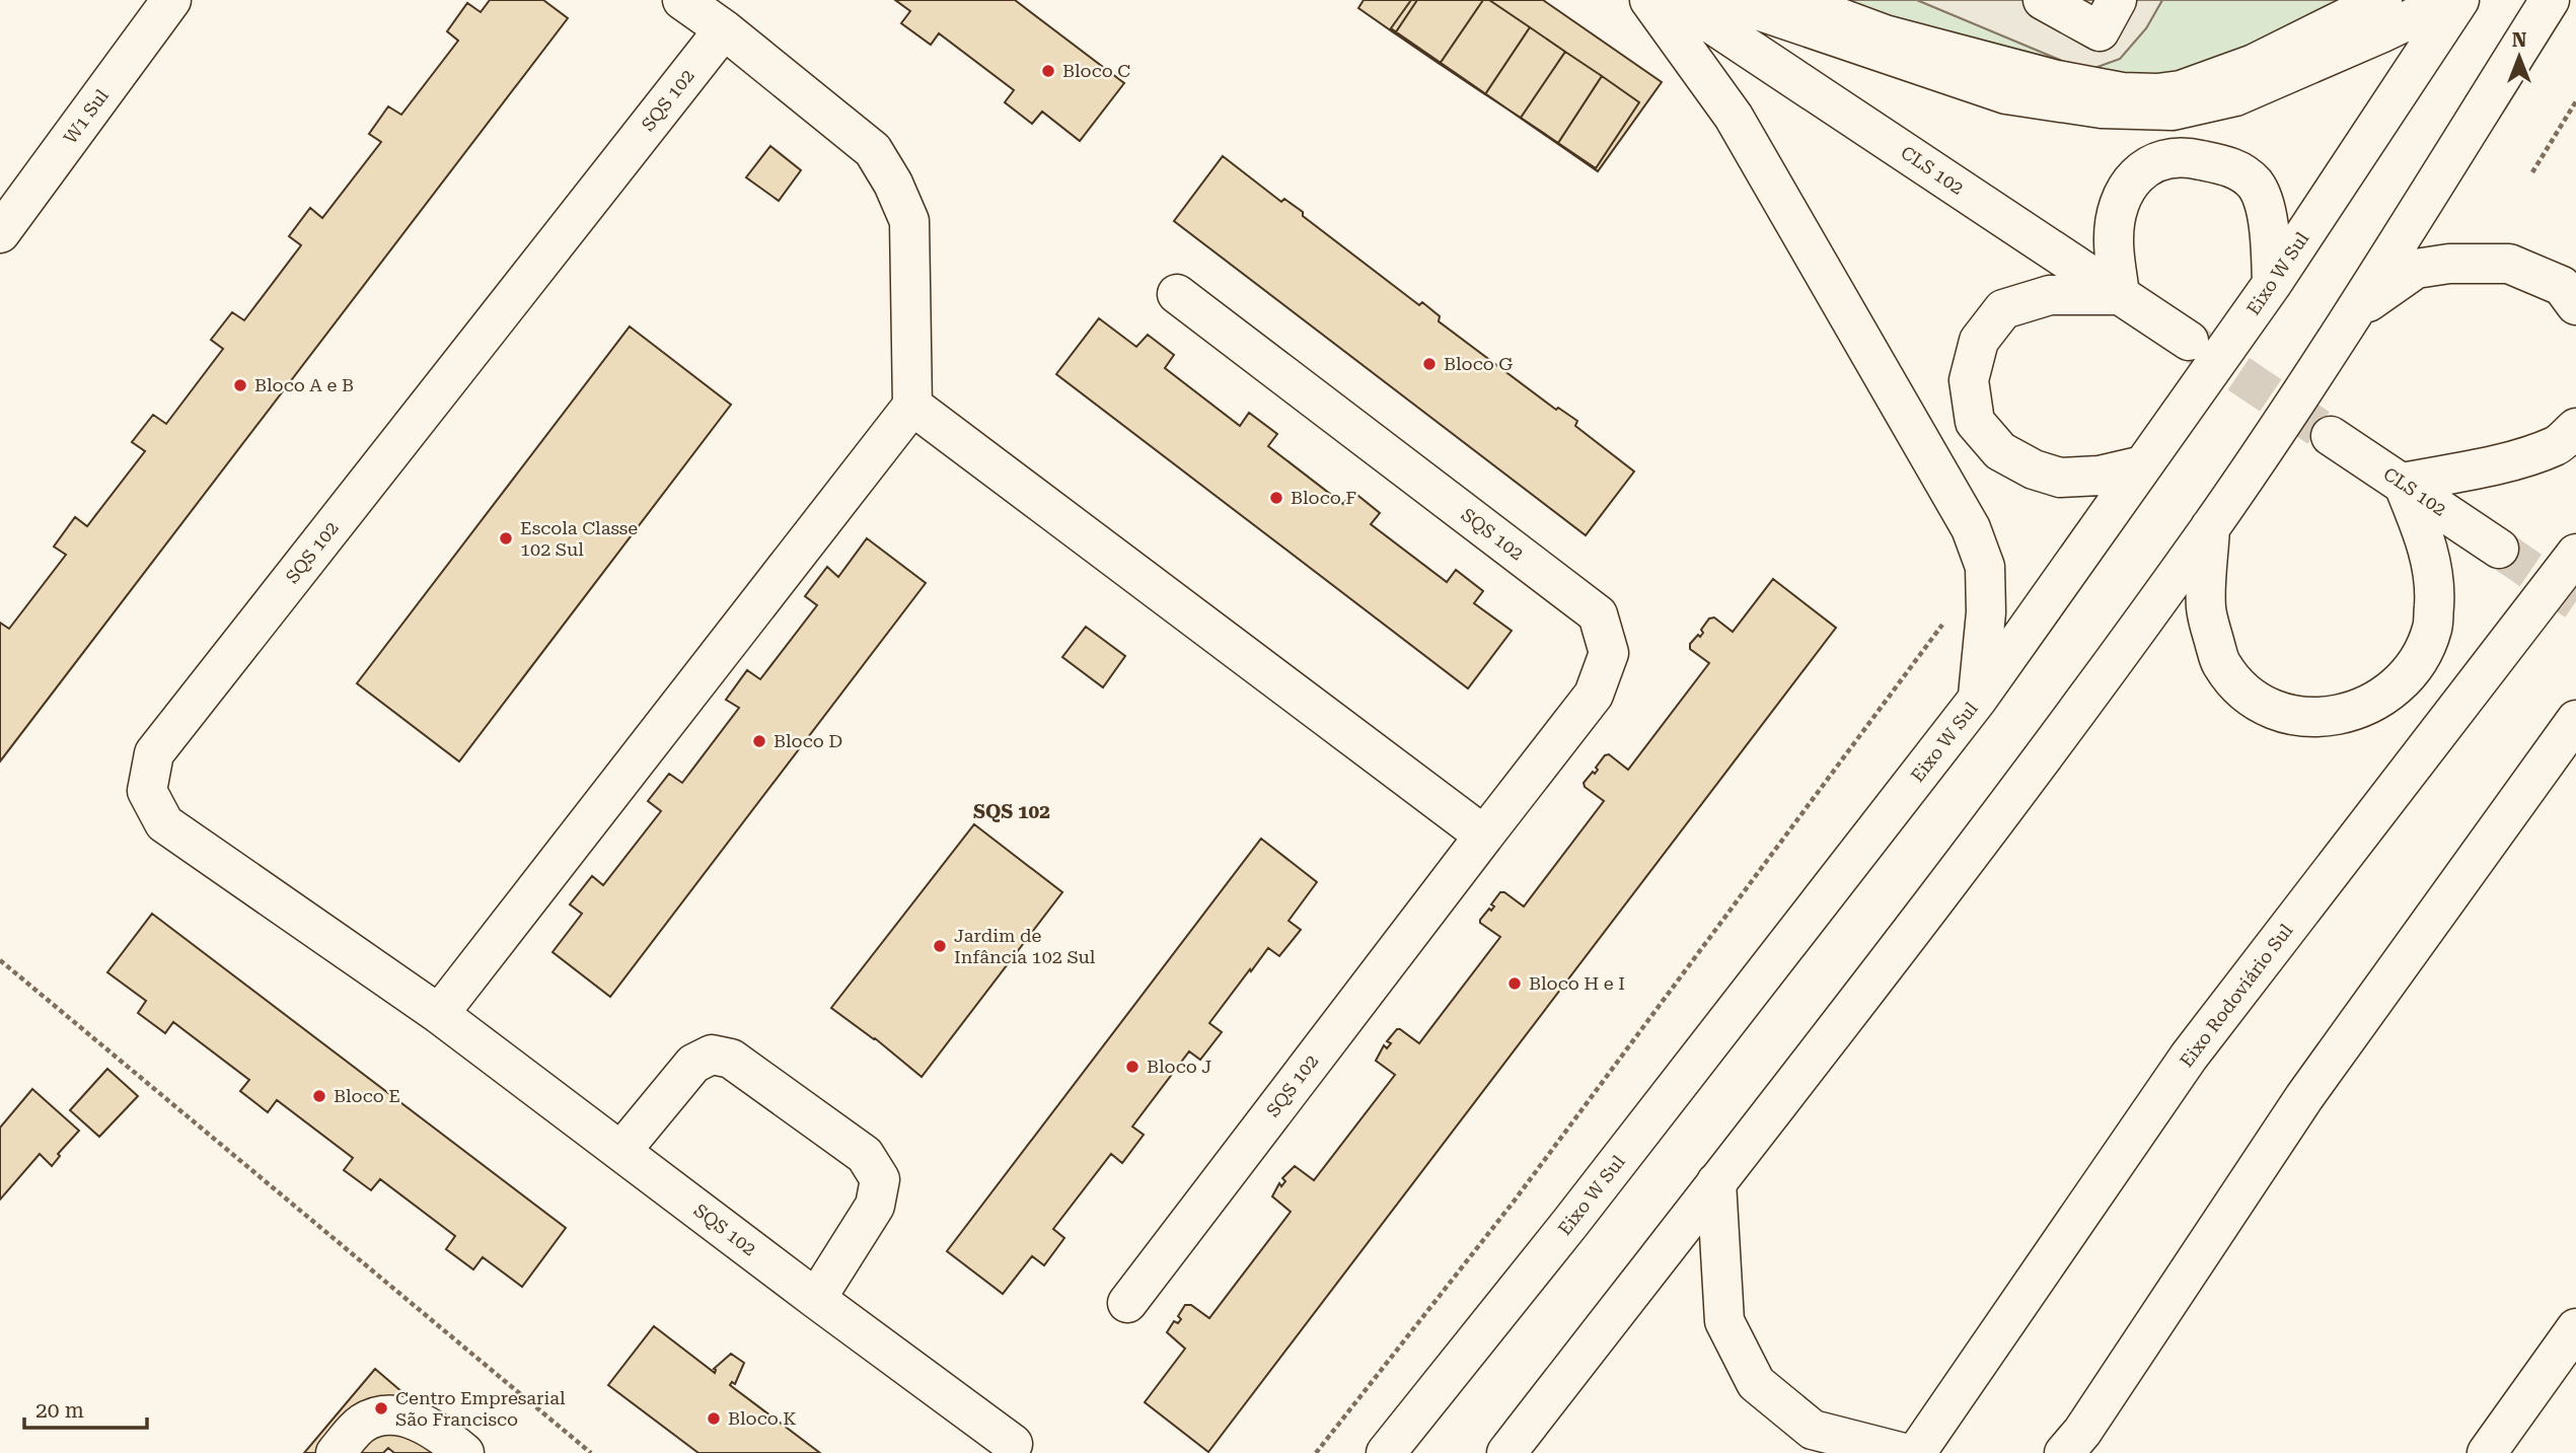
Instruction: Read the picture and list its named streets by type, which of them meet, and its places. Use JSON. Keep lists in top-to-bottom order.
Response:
{
  "streets": {
    "main road": [
      "SQS 102",
      "W1 Sul",
      "CLS 102",
      "Eixo W Sul",
      "Eixo Rodoviário Sul"
    ]
  },
  "districts": ["SQS 102"],
  "places": [
    "Bloco C",
    "Bloco G",
    "Bloco A e B",
    "Bloco F",
    "Escola Classe 102 Sul",
    "Bloco D",
    "Jardim de Infância 102 Sul",
    "Bloco H e I",
    "Bloco J",
    "Bloco E",
    "Centro Empresarial São Francisco",
    "Bloco K"
  ],
  "scale_bar": "20 m",
  "north": "top"
}
